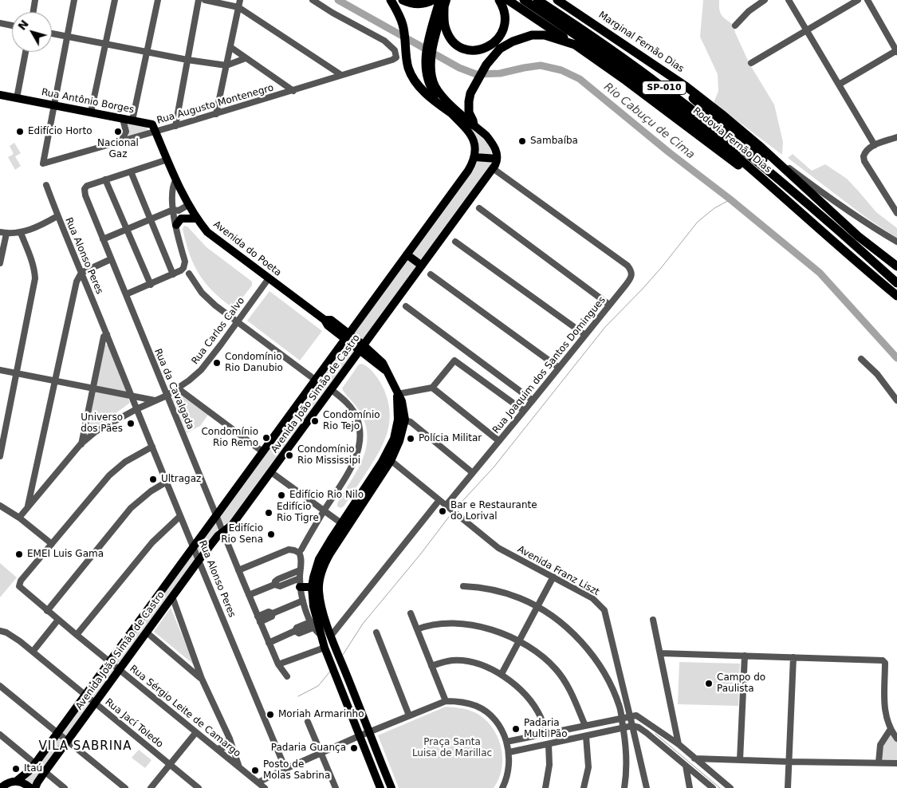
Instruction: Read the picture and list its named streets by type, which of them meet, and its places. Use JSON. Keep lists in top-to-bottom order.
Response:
{
  "streets": {
    "highway": ["Marginal Fernão Dias", "SP-010", "Rodovia Fernão Dias"],
    "main road": ["Rua Antônio Borges", "Avenida do Poeta", "Avenida João Simão de Castro"],
    "street": [
      "Rua Augusto Montenegro",
      "Rua Alonso Peres",
      "Rua Carlos Calvo",
      "Rua Joaquim dos Santos Domingues",
      "Rua da Cavalgada",
      "Avenida Franz Liszt",
      "Rua Sérgio Leite de Camargo",
      "Rua Jací Toledo"
    ]
  },
  "crossings": [
    ["Rua Antônio Borges", "Rua Augusto Montenegro"],
    ["Rua Antônio Borges", "Avenida do Poeta"],
    ["Rua Augusto Montenegro", "Avenida do Poeta"],
    ["Avenida do Poeta", "Rua Carlos Calvo"],
    ["Avenida do Poeta", "Rua da Cavalgada"],
    ["Avenida do Poeta", "Avenida João Simão de Castro"],
    ["Avenida do Poeta", "Avenida Franz Liszt"],
    ["Rua Alonso Peres", "Rua Carlos Calvo"],
    ["Rua Alonso Peres", "Avenida João Simão de Castro"],
    ["Rua Carlos Calvo", "Rua da Cavalgada"],
    ["Rua Joaquim dos Santos Domingues", "Avenida João Simão de Castro"],
    ["Rua Joaquim dos Santos Domingues", "Avenida Franz Liszt"],
    ["Rua da Cavalgada", "Avenida João Simão de Castro"],
    ["Avenida João Simão de Castro", "Rua Sérgio Leite de Camargo"],
    ["Avenida João Simão de Castro", "Rua Jací Toledo"]
  ],
  "districts": ["VILA SABRINA"],
  "water": ["Rio Cabuçu de Cima"],
  "parks": ["Praça Santa Luisa de Marillac"],
  "places": [
    "Edifício Horto",
    "Nacional Gaz",
    "Sambaíba",
    "Condomínio Rio Danubio",
    "Condomínio Rio Tejo",
    "Universo dos Pães",
    "Condomínio Rio Remo",
    "Polícia Militar",
    "Condomínio Rio Mississipi",
    "Ultragaz",
    "Edifício Rio Nilo",
    "Bar e Restaurante do Lorival",
    "Edifício Rio Tigre",
    "Edifício Rio Sena",
    "EMEI Luis Gama",
    "Campo do Paulista",
    "Moriah Armarinho",
    "Padaria Multi Pão",
    "Padaria Guança",
    "Itaú",
    "Posto de Molas Sabrina"
  ],
  "north": "top left"
}
